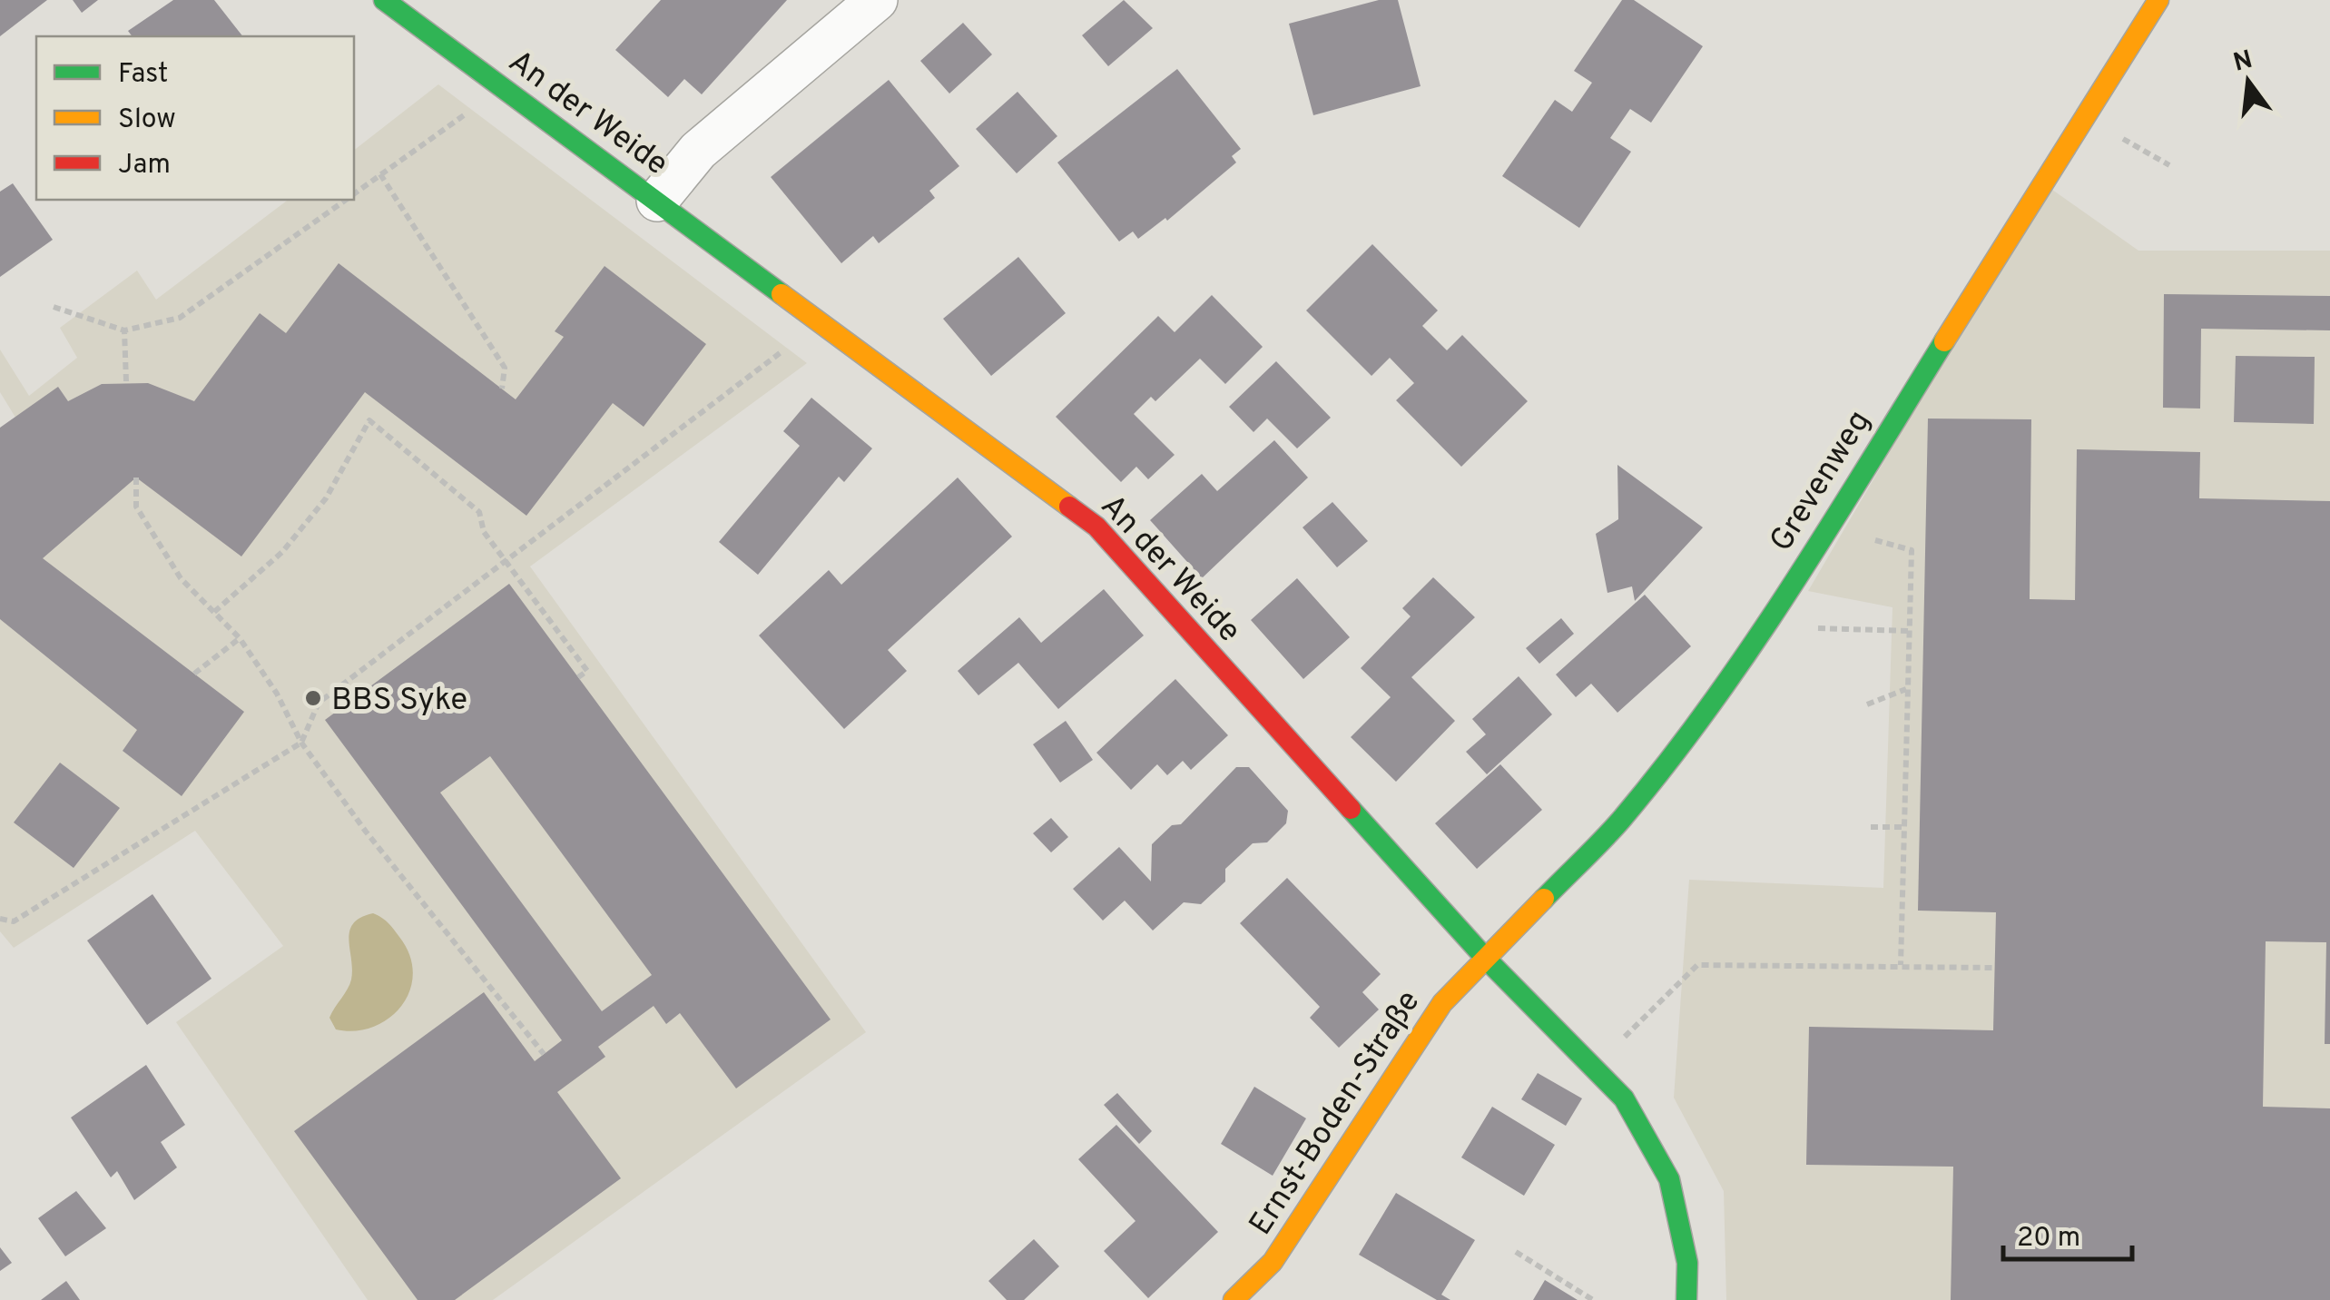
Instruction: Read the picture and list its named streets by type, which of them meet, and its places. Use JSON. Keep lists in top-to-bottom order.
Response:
{
  "streets": {
    "street": ["An der Weide", "Grevenweg", "Ernst-Boden-Straße"]
  },
  "crossings": [
    ["An der Weide", "Grevenweg"],
    ["An der Weide", "Ernst-Boden-Straße"],
    ["Grevenweg", "Ernst-Boden-Straße"]
  ],
  "places": ["BBS Syke"],
  "legend": ["Fast", "Slow", "Jam"],
  "scale_bar": "20 m",
  "north": "top"
}
